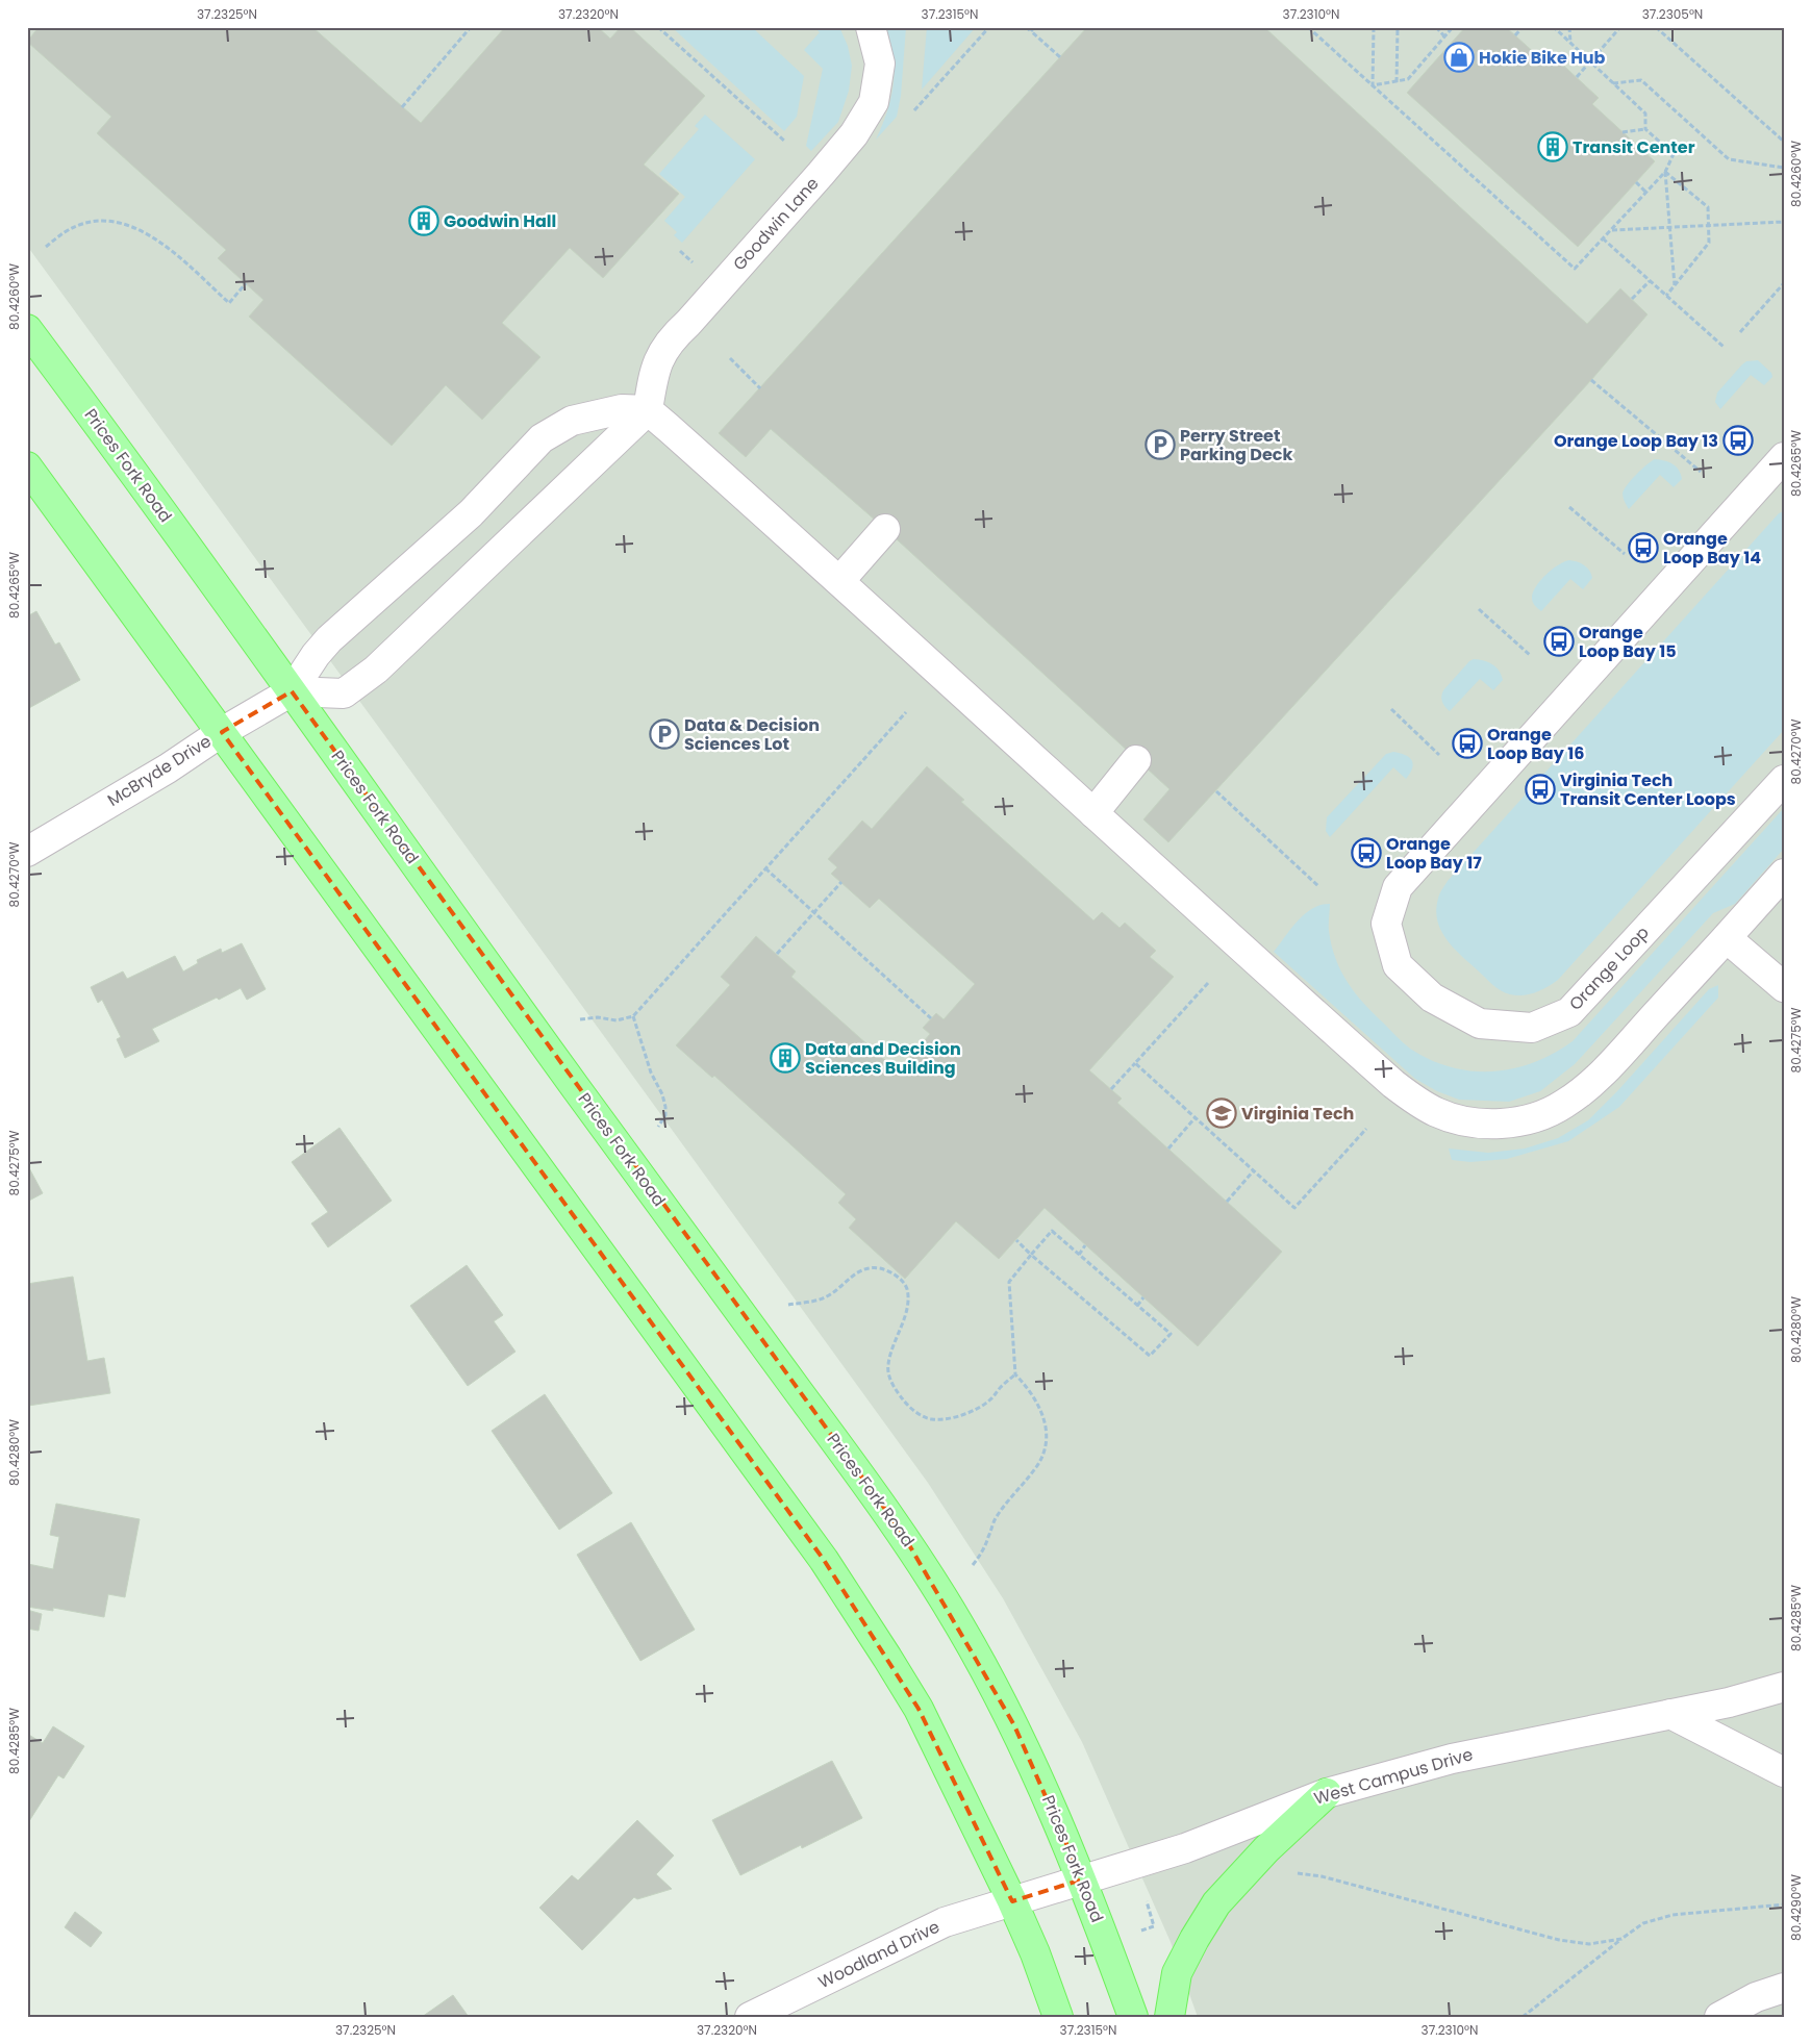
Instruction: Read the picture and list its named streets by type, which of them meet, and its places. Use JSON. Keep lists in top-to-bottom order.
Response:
{
  "streets": {
    "main road": ["Prices Fork Road"],
    "street": [
      "Goodwin Lane",
      "McBryde Drive",
      "Orange Loop",
      "West Campus Drive",
      "Woodland Drive"
    ]
  },
  "crossings": [
    ["Prices Fork Road", "McBryde Drive"],
    ["Prices Fork Road", "West Campus Drive"],
    ["West Campus Drive", "Woodland Drive"]
  ],
  "places": {
    "shop": ["Hokie Bike Hub"],
    "building": ["Transit Center", "Goodwin Hall", "Data and Decision Sciences Building"],
    "bus stop": [
      "Orange Loop Bay 13",
      "Orange Loop Bay 14",
      "Orange Loop Bay 15",
      "Orange Loop Bay 16",
      "Virginia Tech Transit Center Loops",
      "Orange Loop Bay 17"
    ],
    "parking": ["Perry Street Parking Deck", "Data & Decision Sciences Lot"],
    "school or university": ["Virginia Tech"]
  },
  "coordinates": [
    "37.2325°N",
    "37.2320°N",
    "37.2315°N",
    "37.2310°N",
    "37.2305°N",
    "80.4260°W",
    "80.4265°W",
    "80.4270°W",
    "80.4275°W",
    "80.4280°W",
    "80.4285°W",
    "80.4290°W"
  ]
}
